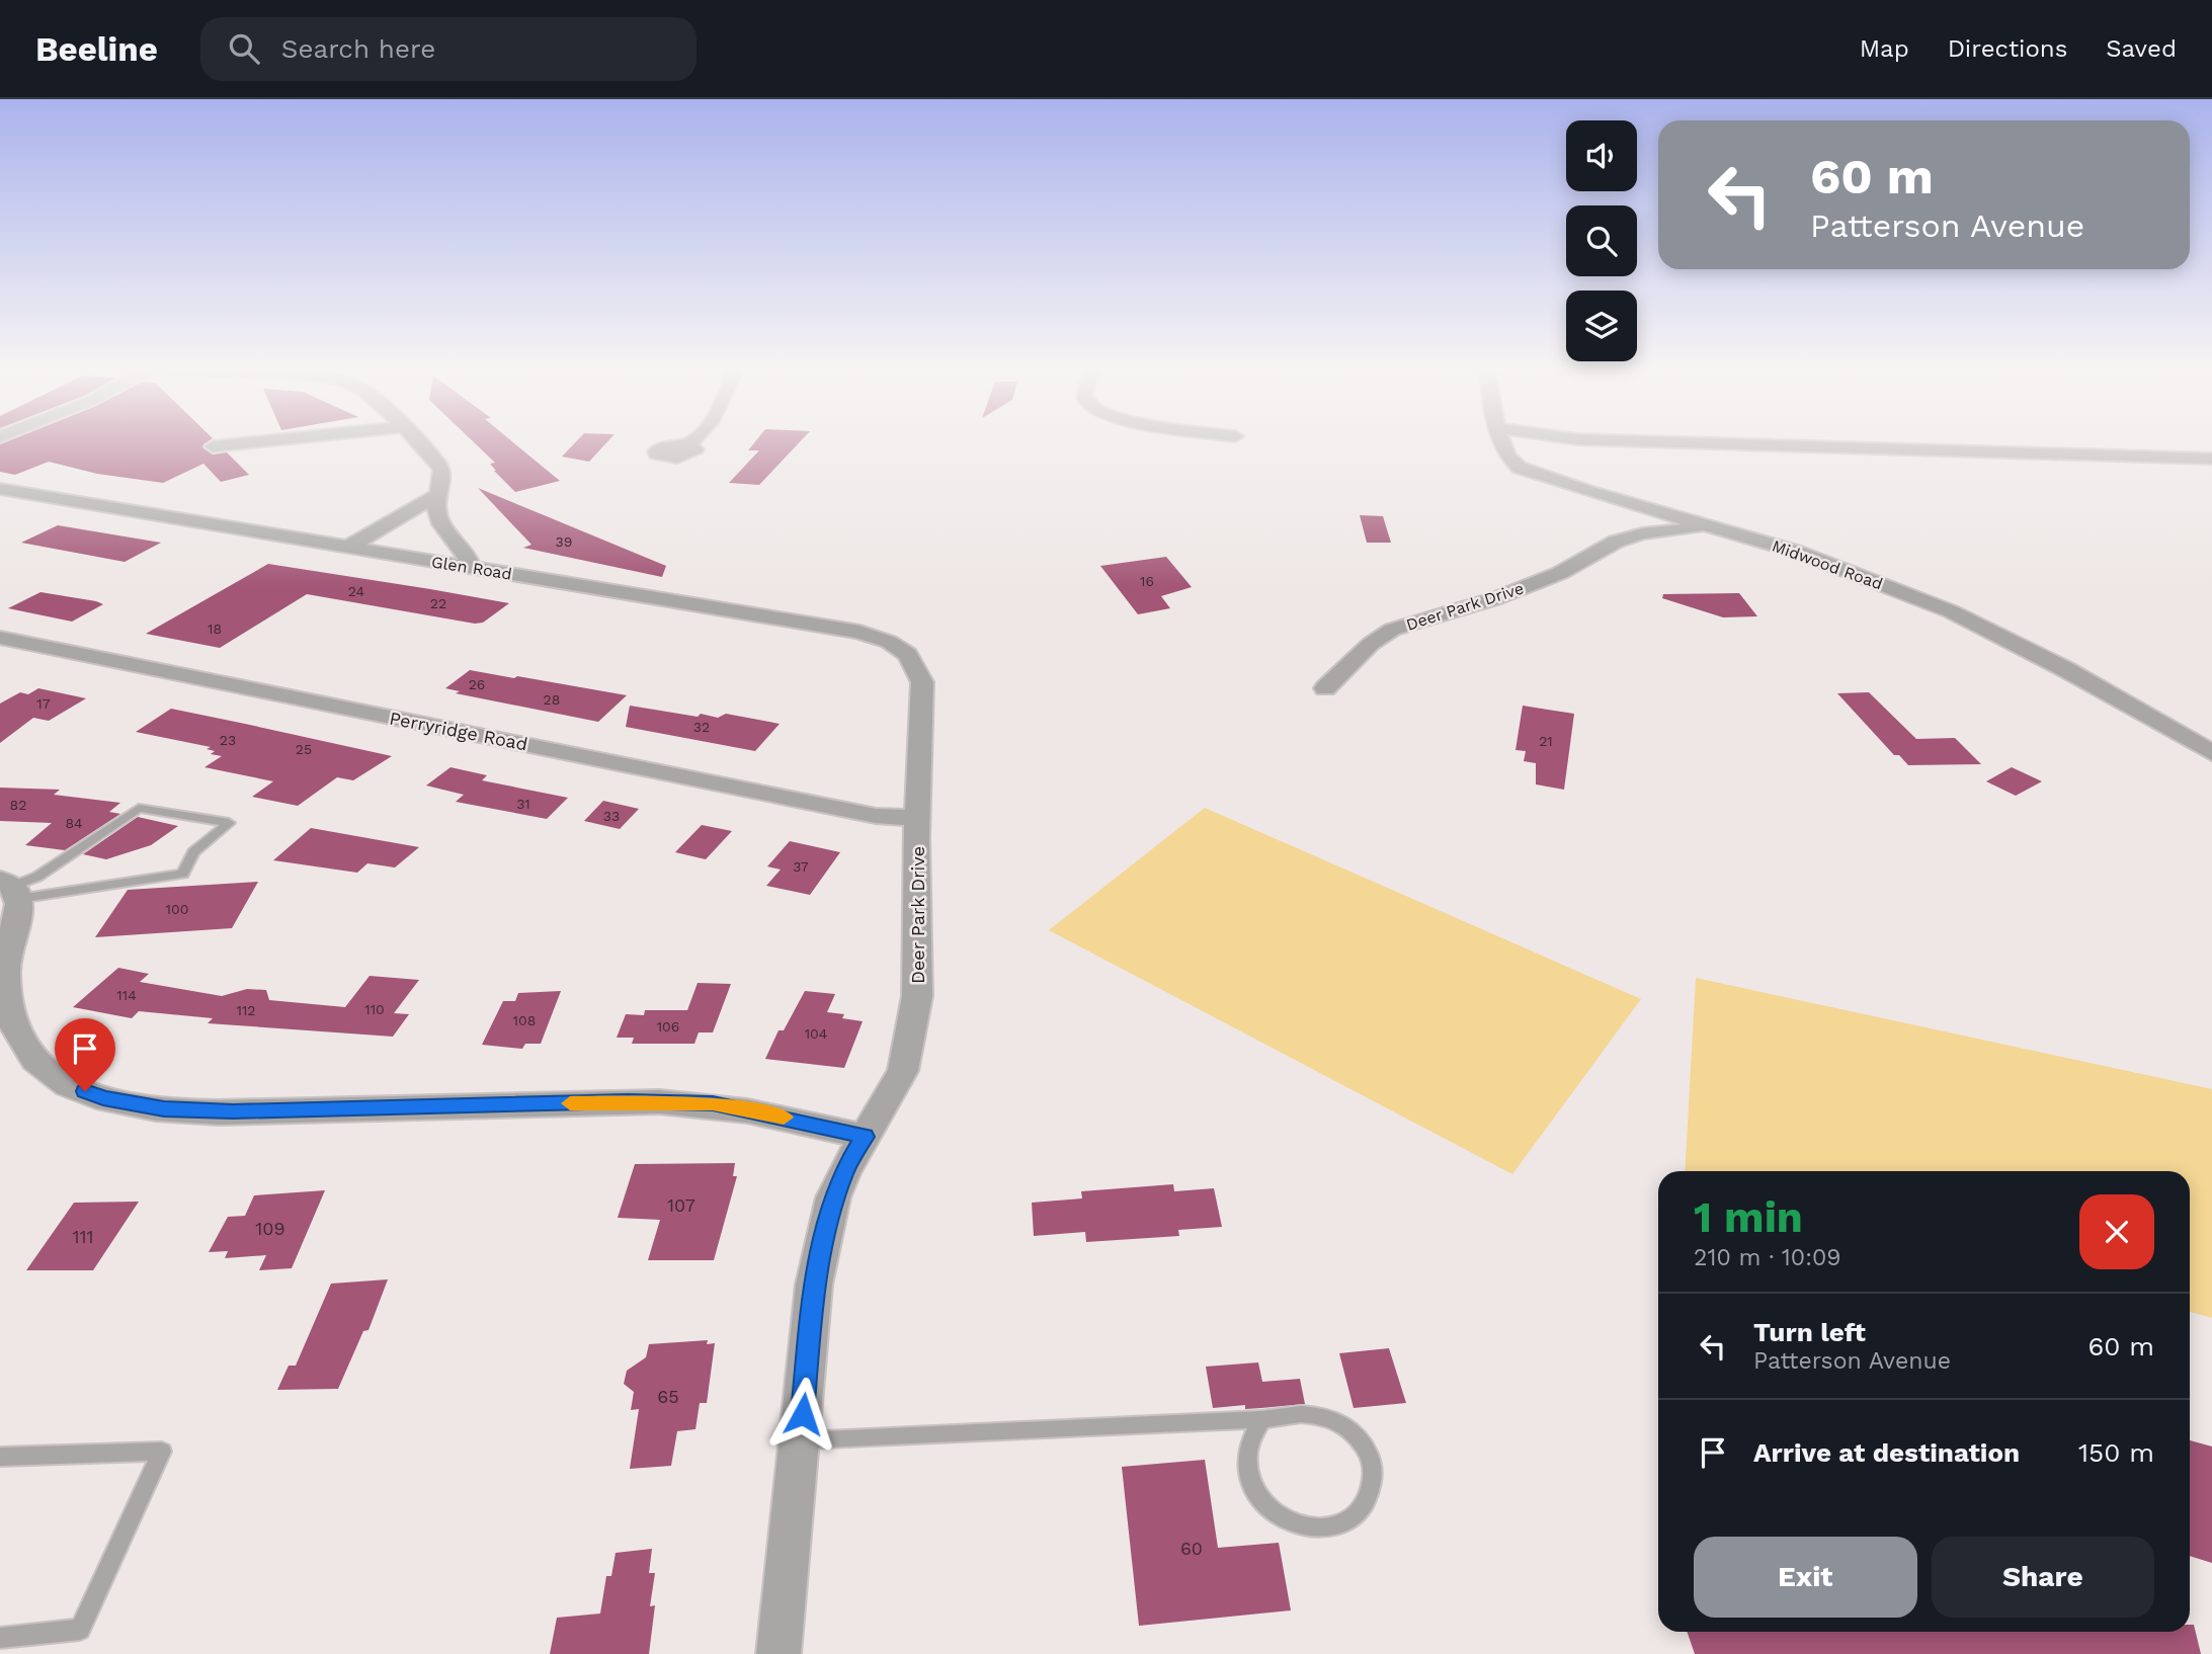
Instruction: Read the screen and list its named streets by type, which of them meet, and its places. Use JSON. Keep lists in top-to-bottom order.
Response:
{
  "streets": {
    "street": [
      "Midwood Road",
      "Glen Road",
      "Deer Park Drive",
      "Perryridge Road"
    ]
  },
  "crossings": [
    ["Midwood Road", "Deer Park Drive"],
    ["Glen Road", "Deer Park Drive"],
    ["Deer Park Drive", "Perryridge Road"]
  ],
  "house_numbers": [
    "39",
    "16",
    "24",
    "22",
    "18",
    "26",
    "28",
    "17",
    "32",
    "23",
    "21",
    "25",
    "31",
    "82",
    "33",
    "84",
    "37",
    "100",
    "114",
    "110",
    "112",
    "108",
    "106",
    "104",
    "107",
    "109",
    "111",
    "65",
    "60"
  ],
  "page": {
    "header": "Beeline",
    "search": "Search here",
    "nav": ["Map", "Directions", "Saved"],
    "turn": ["60 m", "Patterson Avenue"],
    "heading": ["1 min", "210 m · 10:09"],
    "list": [
      {
        "name": "Turn left",
        "note": "Patterson Avenue",
        "value": "60 m"
      },
      {
        "name": "Arrive at destination",
        "value": "150 m"
      }
    ],
    "buttons": ["Exit", "Share"]
  }
}
